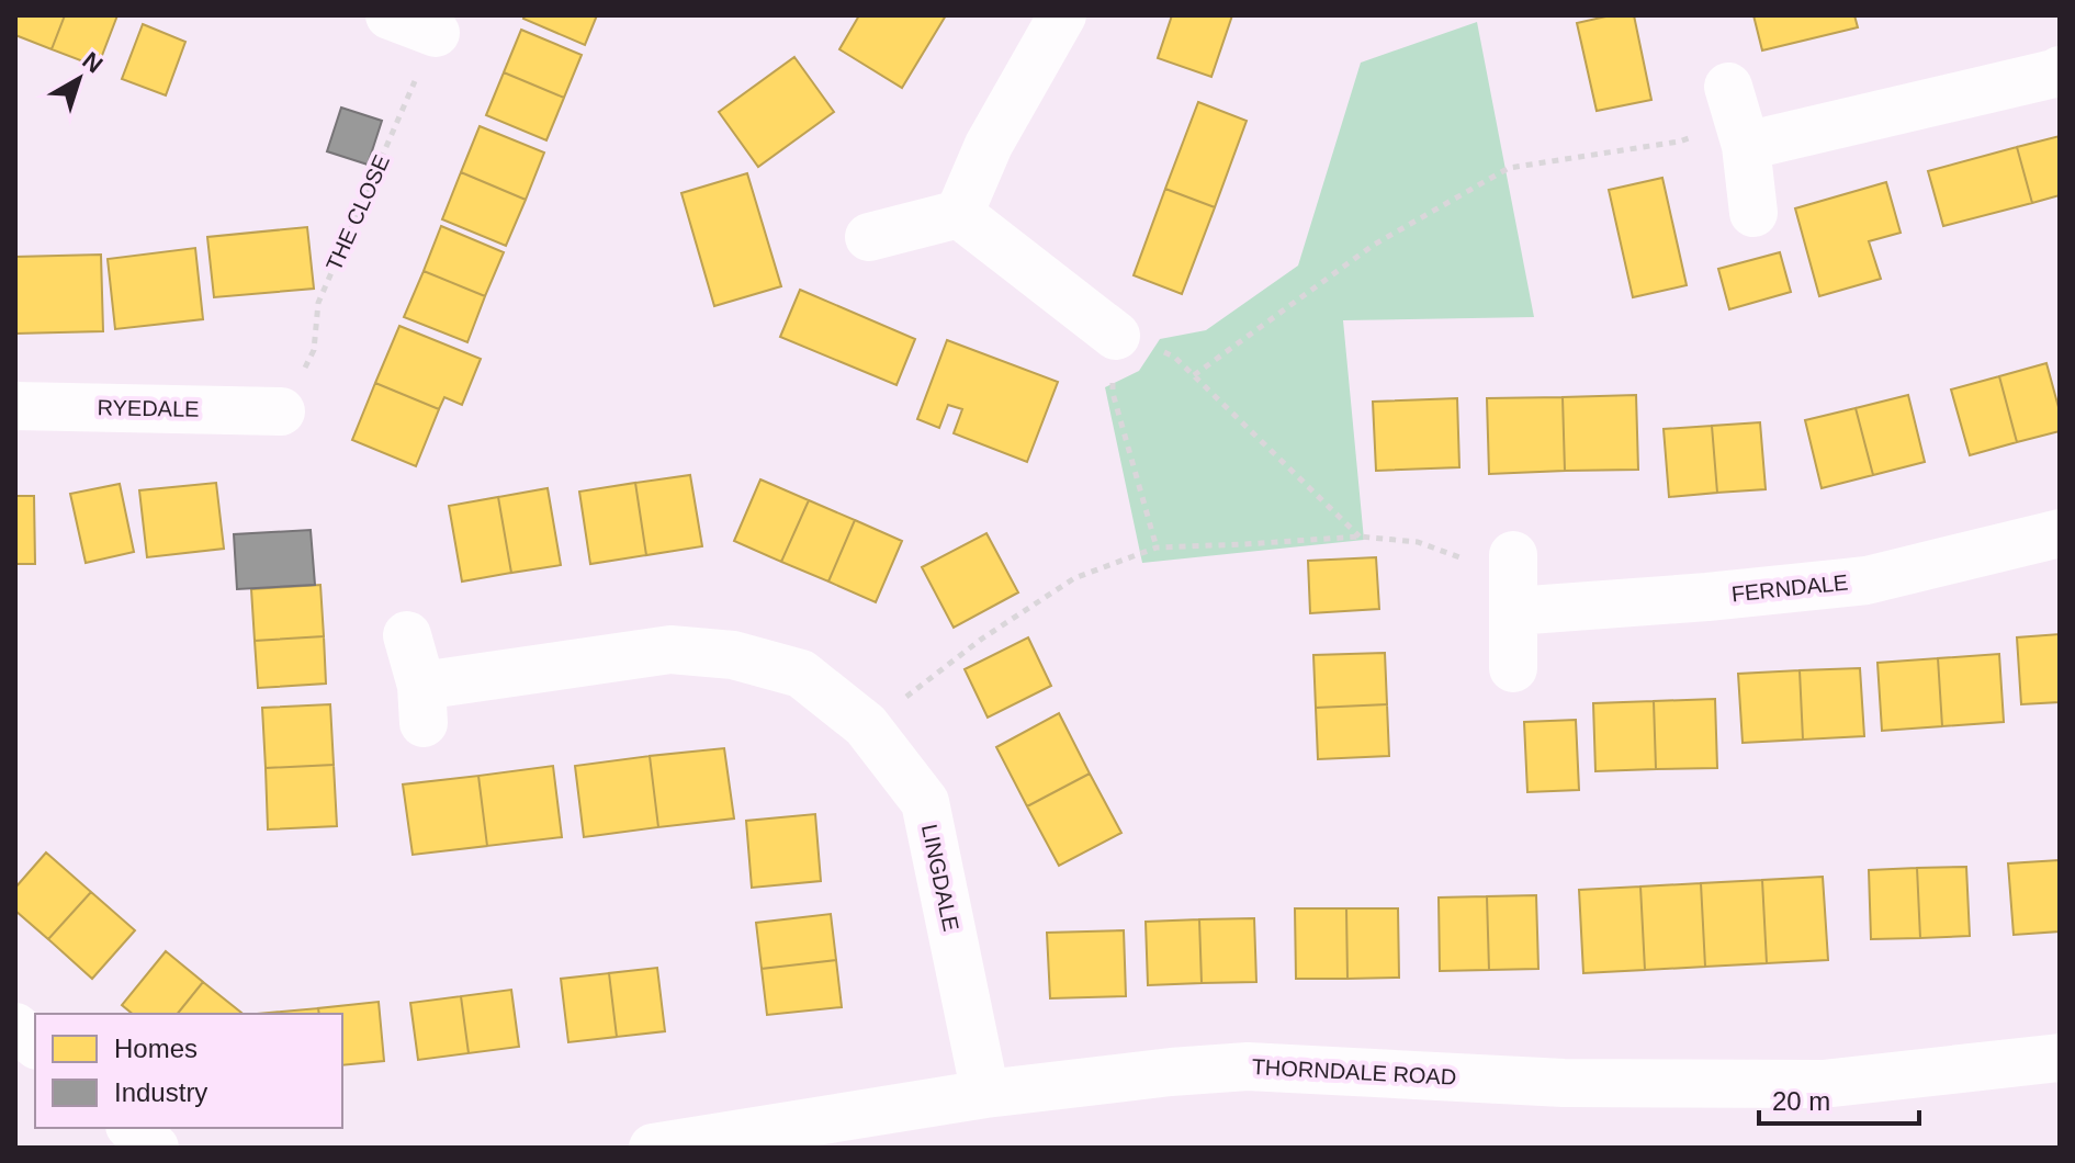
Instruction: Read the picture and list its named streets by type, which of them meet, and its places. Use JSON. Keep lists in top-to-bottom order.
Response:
{
  "streets": {
    "street": [
      "RYEDALE",
      "FERNDALE",
      "LINGDALE",
      "THORNDALE ROAD"
    ],
    "path": ["THE CLOSE"]
  },
  "crossings": [
    ["THE CLOSE", "RYEDALE"],
    ["LINGDALE", "THORNDALE ROAD"]
  ],
  "legend": ["Homes", "Industry"],
  "scale_bar": "20 m",
  "north": "top right"
}
